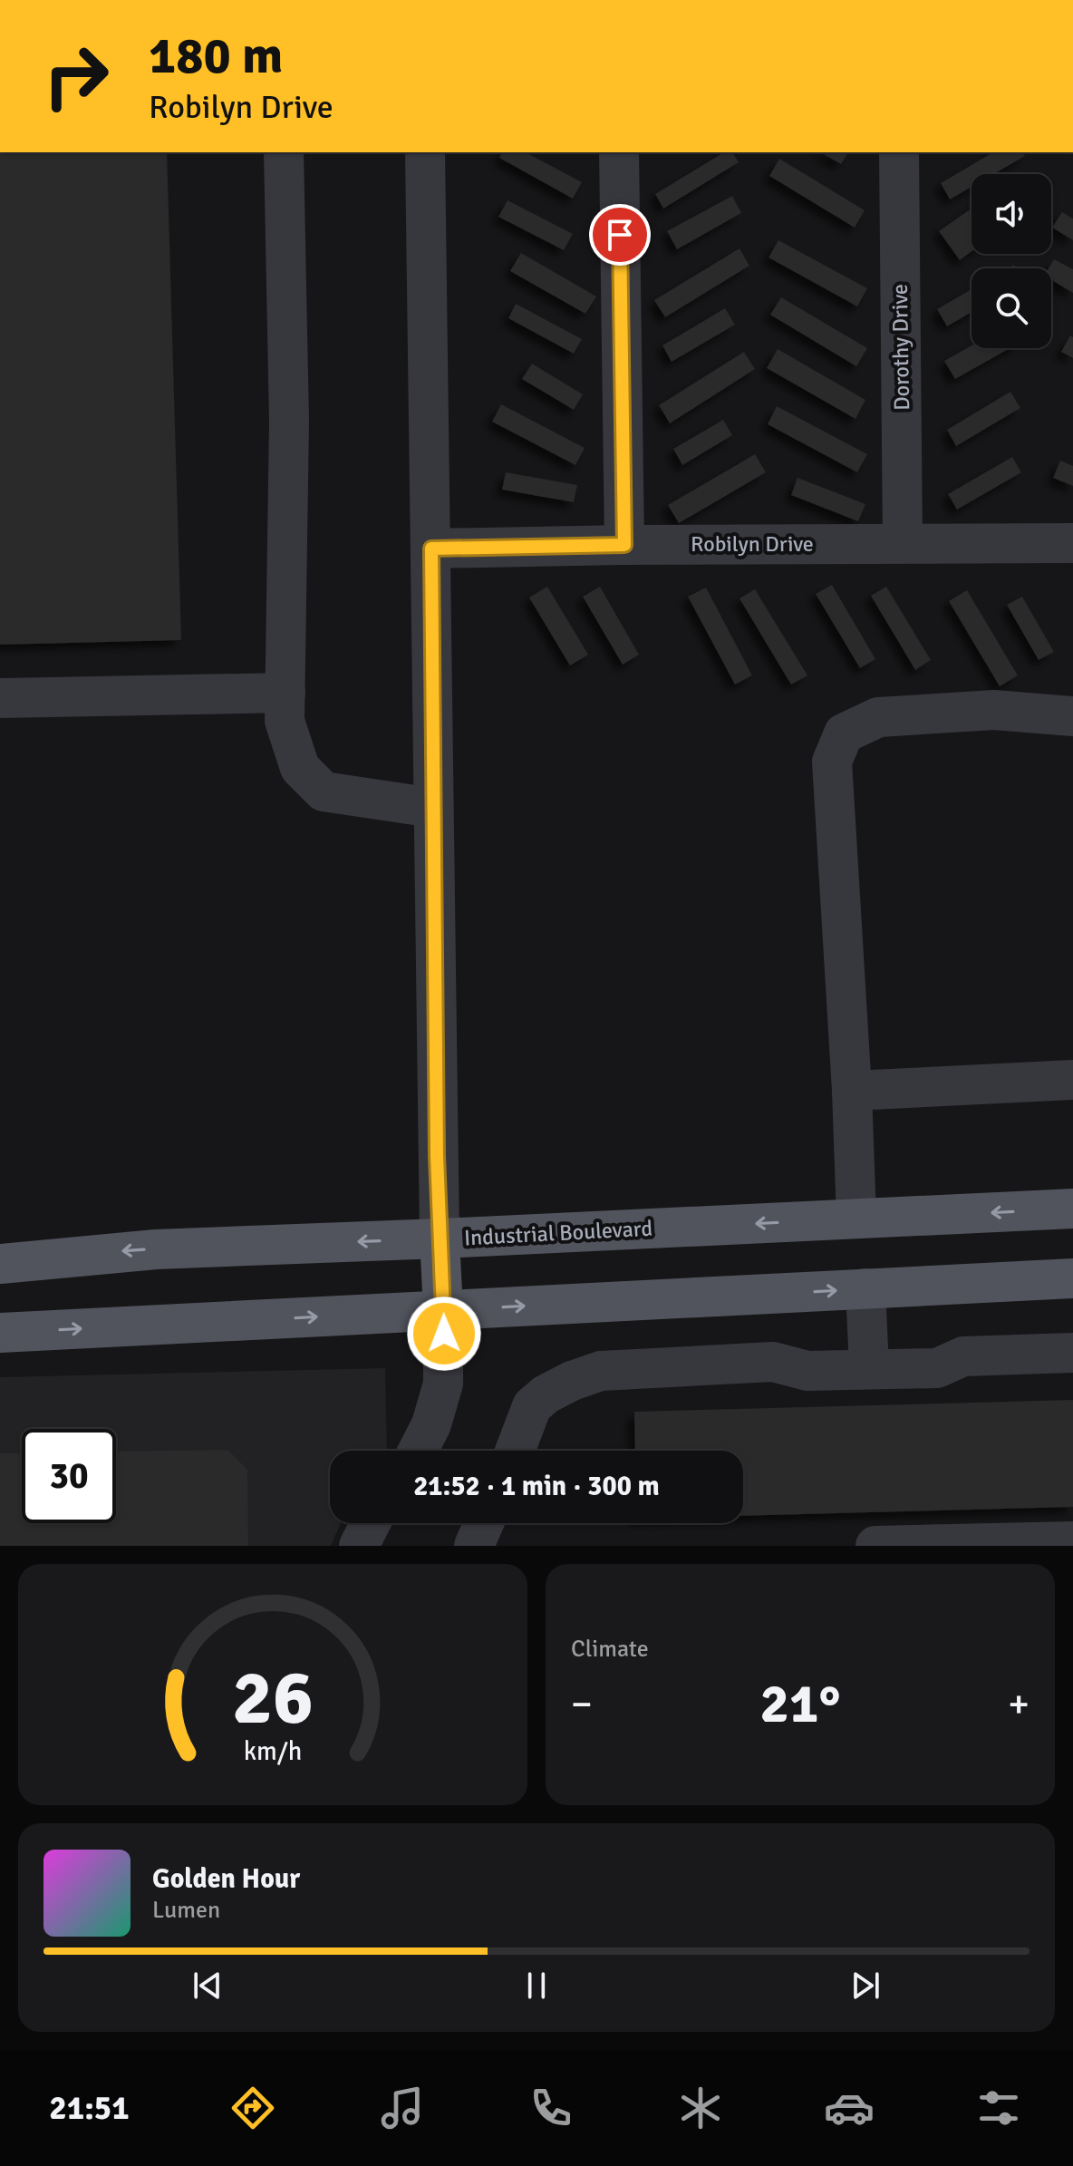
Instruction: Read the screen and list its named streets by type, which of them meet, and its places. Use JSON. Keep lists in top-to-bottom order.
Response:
{
  "streets": {
    "main road": ["Industrial Boulevard"],
    "street": ["Dorothy Drive", "Robilyn Drive"]
  },
  "crossings": [
    ["Dorothy Drive", "Robilyn Drive"]
  ],
  "page": {
    "turn": ["180 m", "Robilyn Drive"],
    "limit": "30",
    "trip": "21:52 · 1 min · 300 m",
    "tile": "Climate",
    "heat": ["−", "21°", "+"],
    "song": ["Golden Hour", "Lumen"],
    "tabs": "21:51",
    "gauge": ["26", "km/h"]
  }
}
